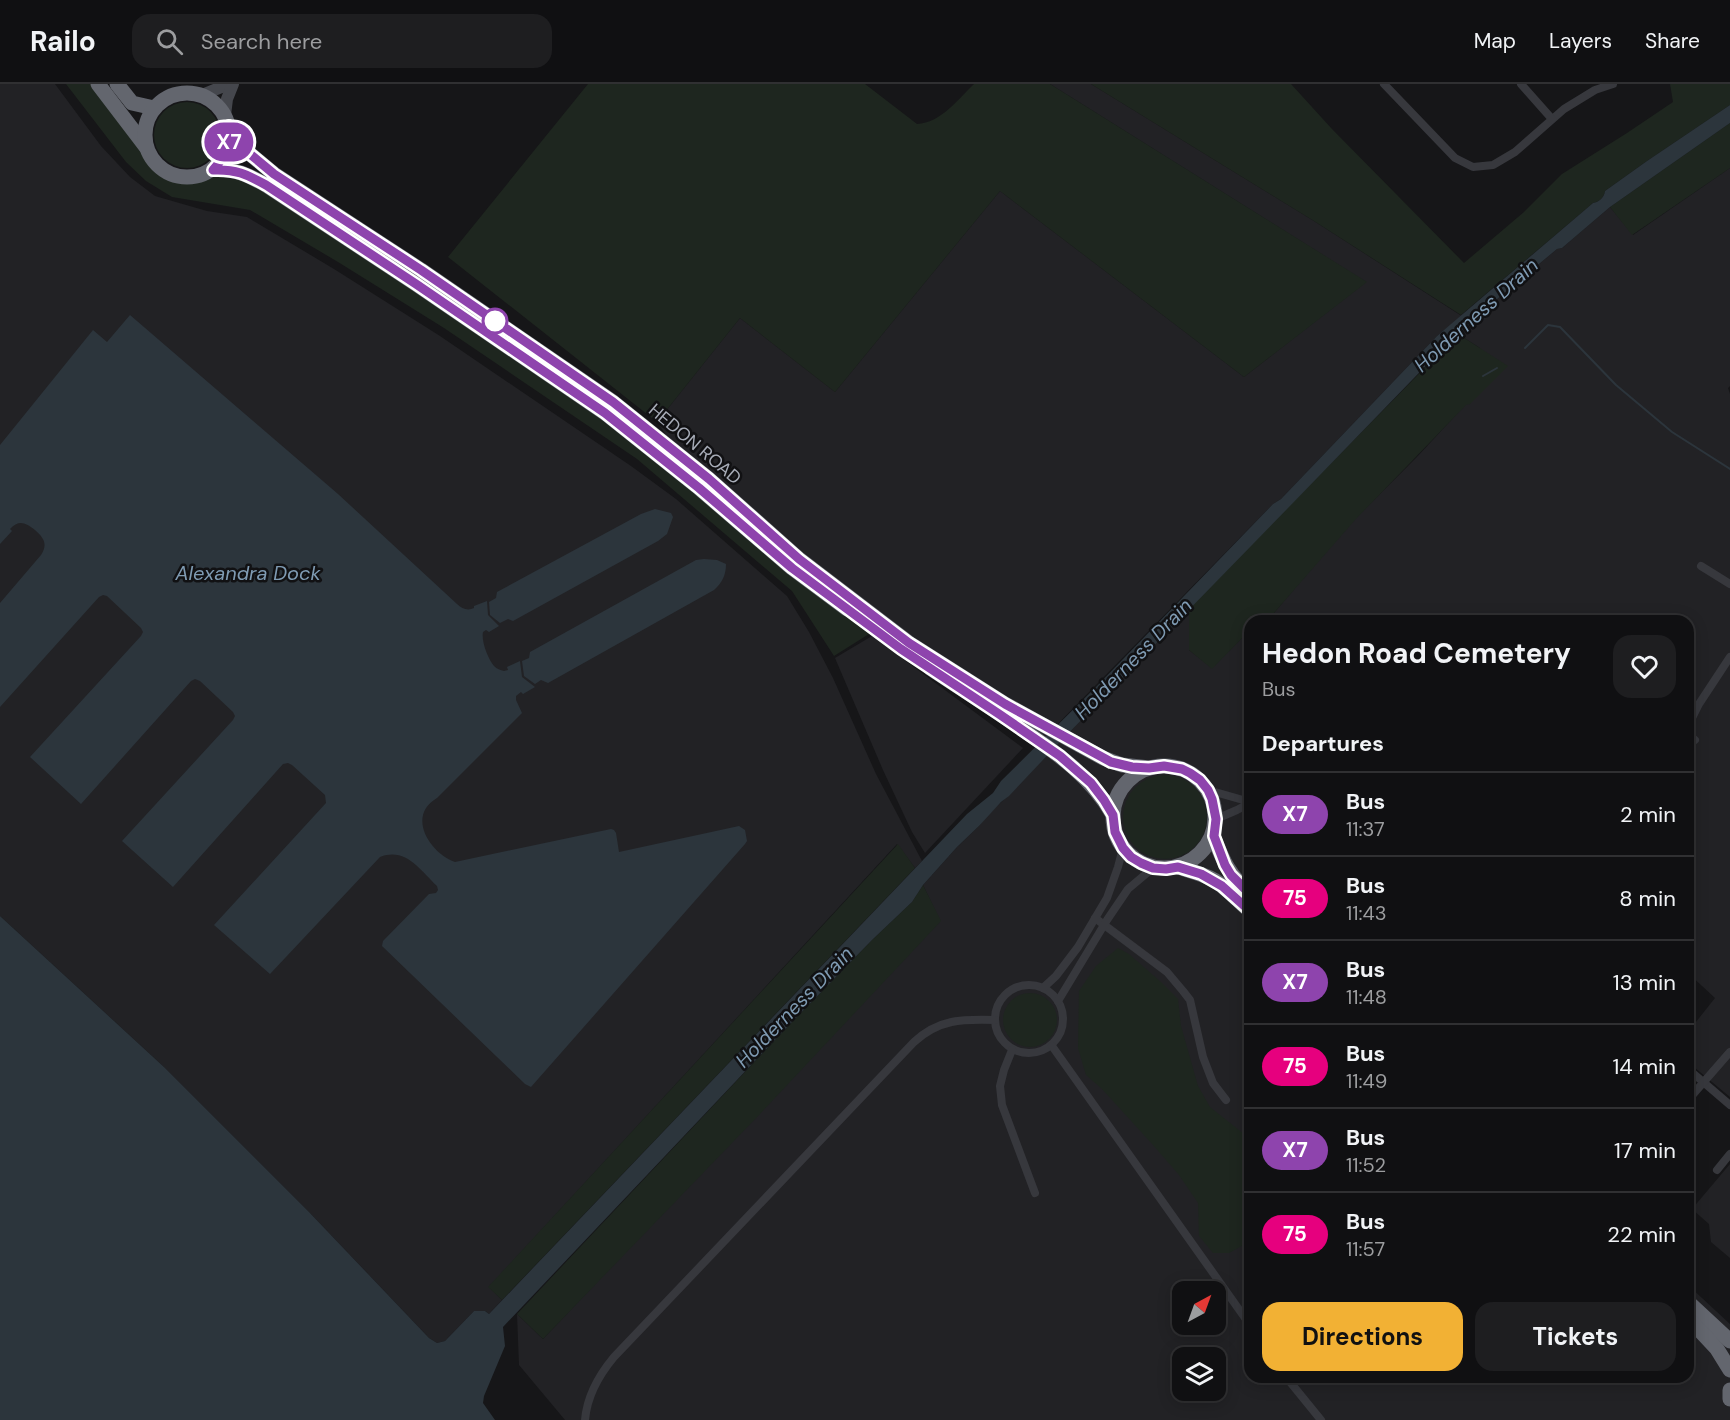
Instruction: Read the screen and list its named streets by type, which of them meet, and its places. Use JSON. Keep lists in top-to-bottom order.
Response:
{
  "streets": {
    "highway": ["HEDON ROAD"]
  },
  "water": ["Holderness Drain", "Alexandra Dock"],
  "lines": ["bus line X7"],
  "north": "top right",
  "page": {
    "header": "Railo",
    "search": "Search here",
    "nav": ["Map", "Layers", "Share"],
    "on_map": "X7",
    "heading": [
      ["Hedon Road Cemetery", "Bus"],
      "Departures"
    ],
    "list": [
      {
        "mark": "X7",
        "name": "Bus",
        "note": "11:37",
        "value": "2 min"
      },
      {
        "mark": "75",
        "name": "Bus",
        "note": "11:43",
        "value": "8 min"
      },
      {
        "mark": "X7",
        "name": "Bus",
        "note": "11:48",
        "value": "13 min"
      },
      {
        "mark": "75",
        "name": "Bus",
        "note": "11:49",
        "value": "14 min"
      },
      {
        "mark": "X7",
        "name": "Bus",
        "note": "11:52",
        "value": "17 min"
      },
      {
        "mark": "75",
        "name": "Bus",
        "note": "11:57",
        "value": "22 min"
      }
    ],
    "buttons": ["Directions", "Tickets"]
  }
}
